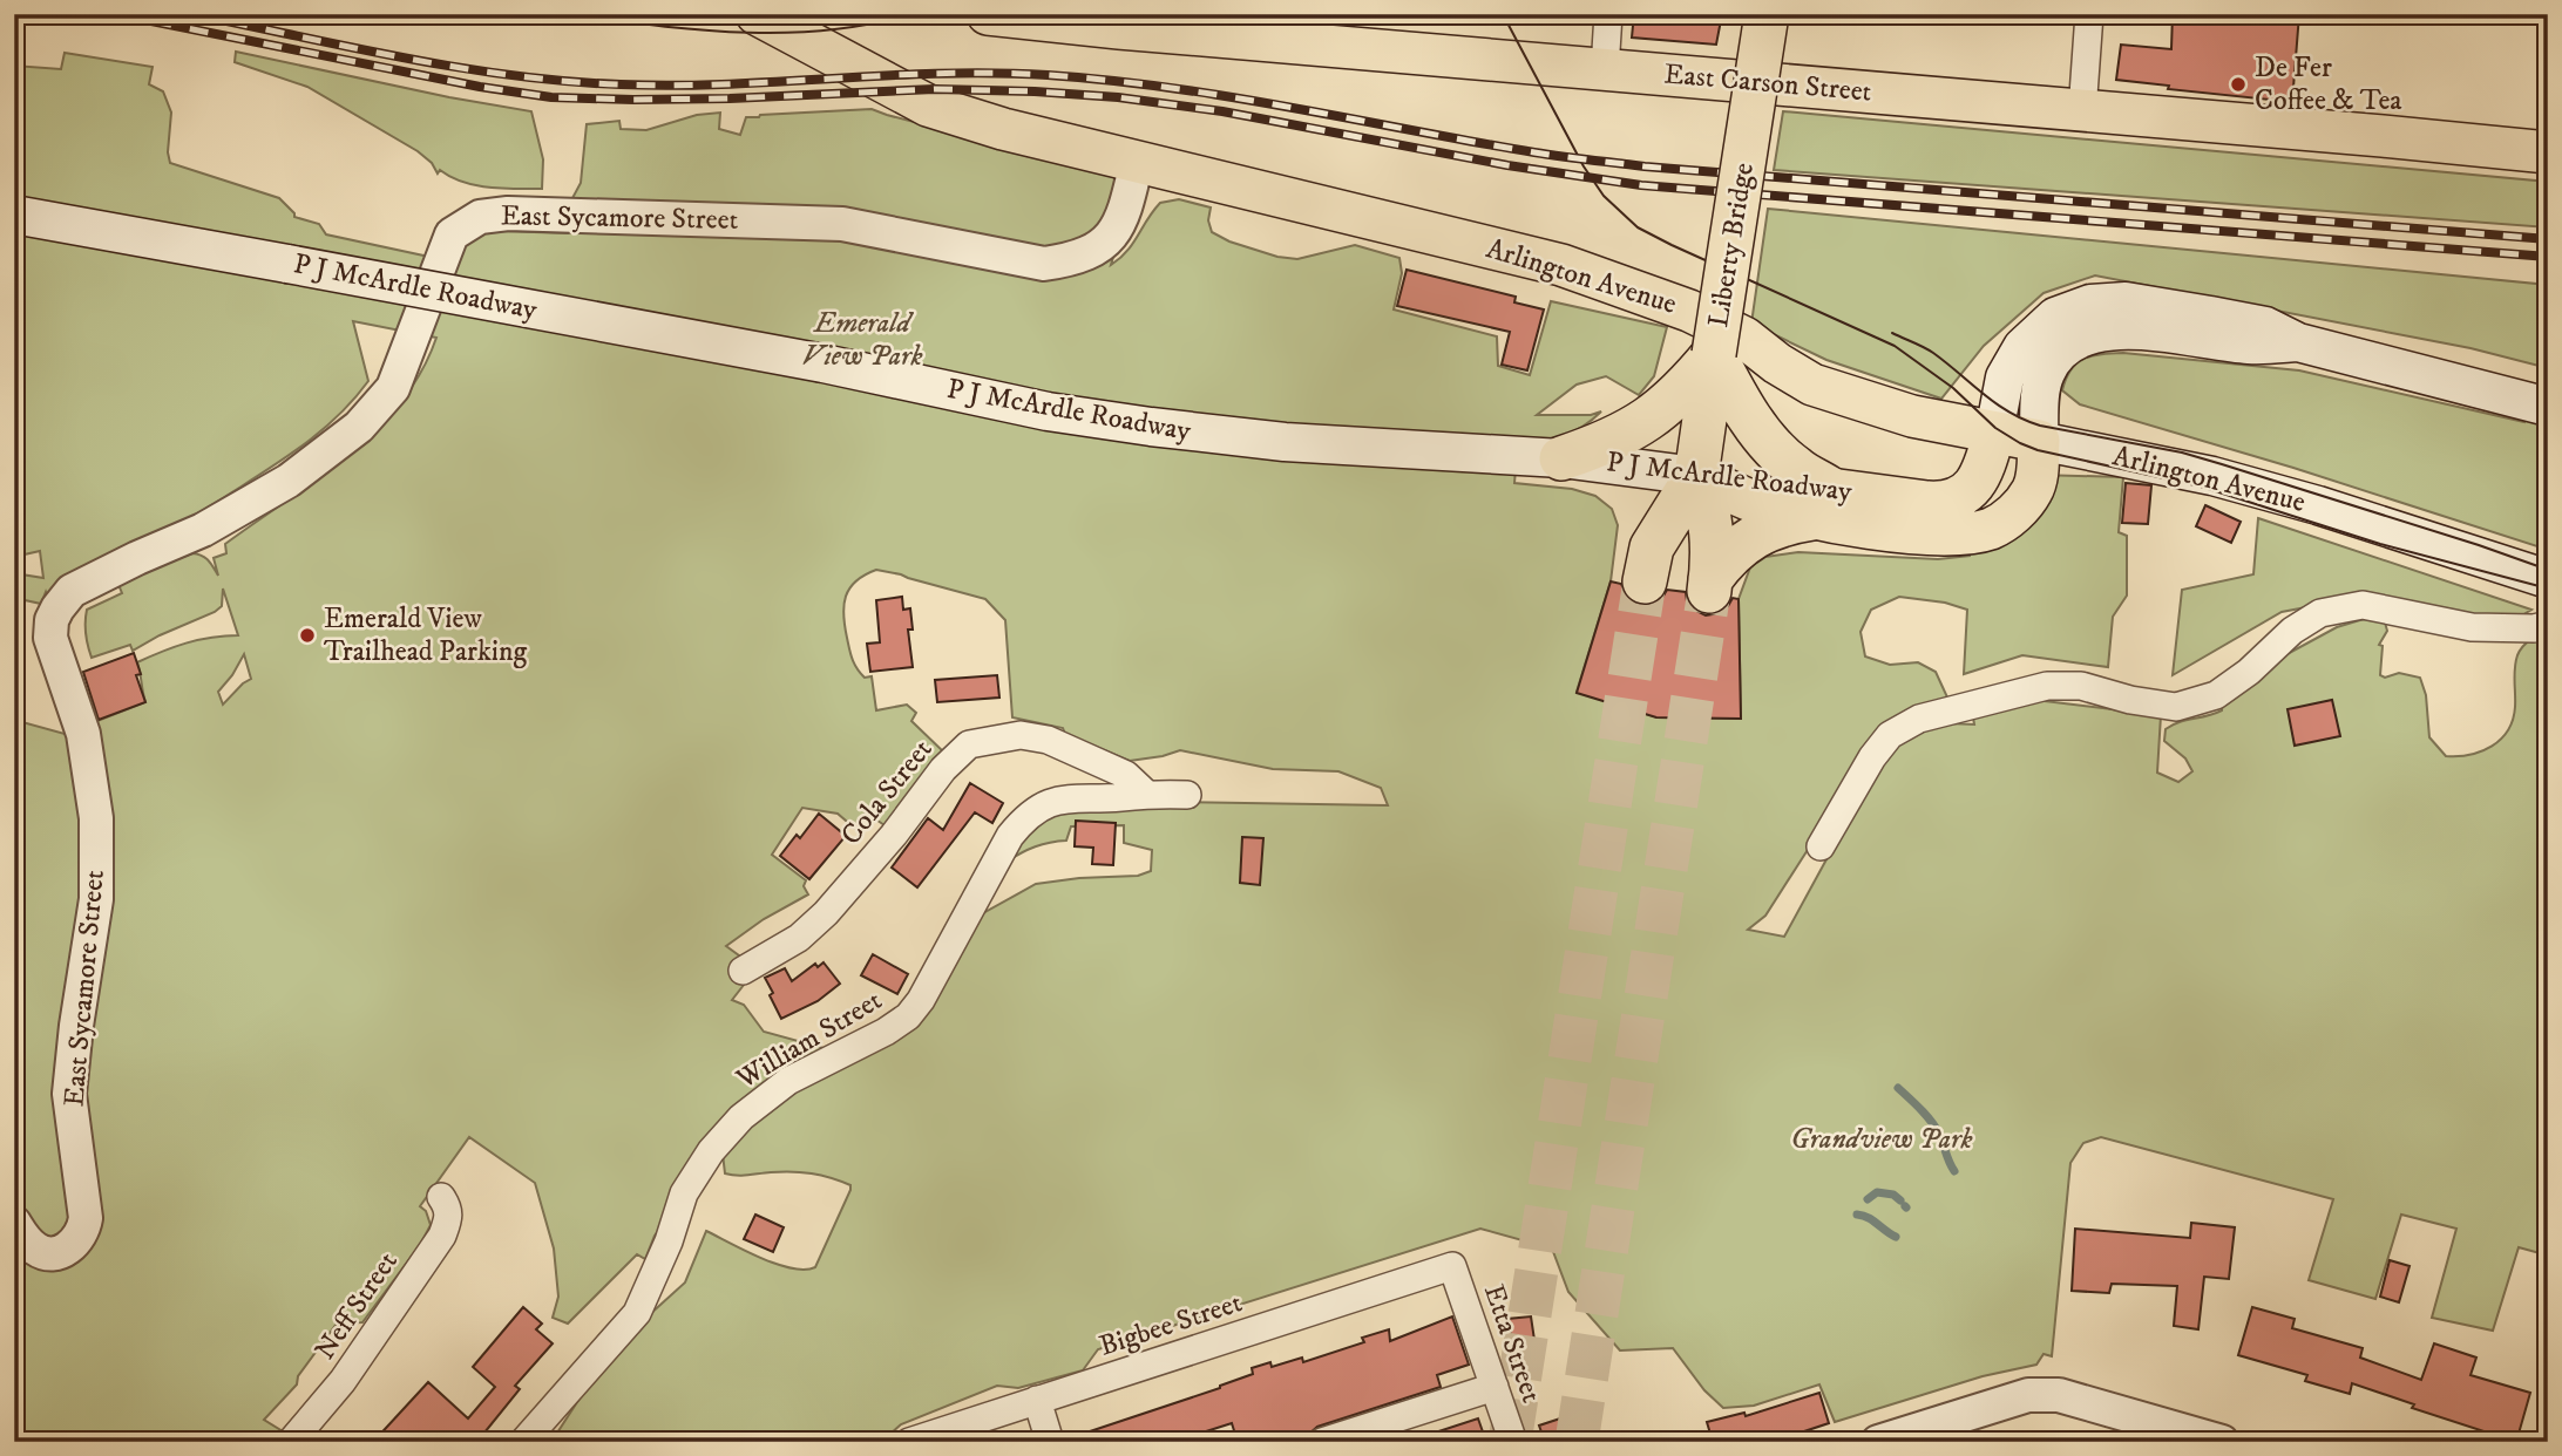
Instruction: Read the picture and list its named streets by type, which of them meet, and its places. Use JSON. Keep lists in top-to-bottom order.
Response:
{
  "streets": {
    "highway": ["Liberty Bridge"],
    "main road": ["East Carson Street", "Arlington Avenue", "P J McArdle Roadway"],
    "street": [
      "East Sycamore Street",
      "Cola Street",
      "William Street",
      "Neff Street",
      "Bigbee Street",
      "Etta Street"
    ]
  },
  "crossings": [
    ["East Sycamore Street", "Arlington Avenue"],
    ["Liberty Bridge", "P J McArdle Roadway"],
    ["Arlington Avenue", "P J McArdle Roadway"],
    ["Cola Street", "William Street"],
    ["Bigbee Street", "Etta Street"]
  ],
  "parks": ["Emerald View Park", "Grandview Park"],
  "places": ["De Fer Coffee & Tea", "Emerald View Trailhead Parking"]
}
